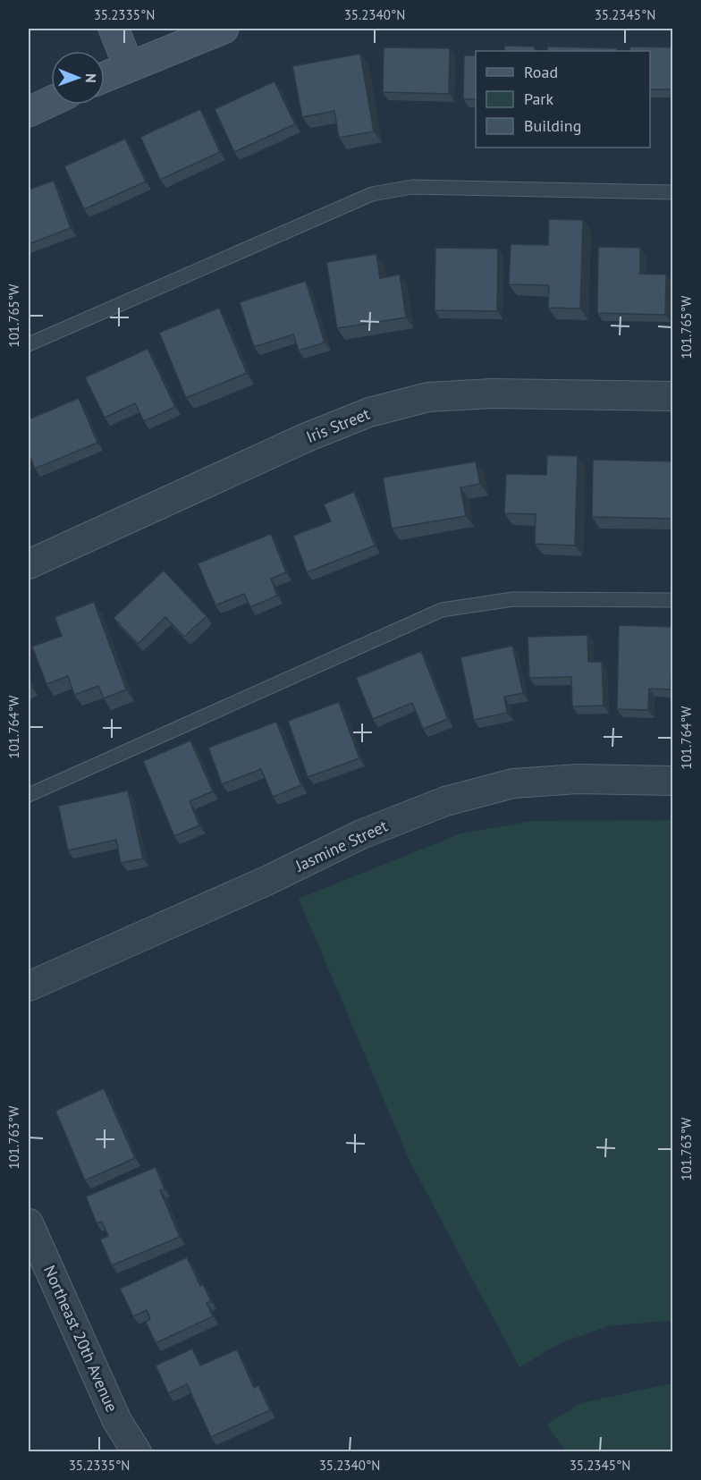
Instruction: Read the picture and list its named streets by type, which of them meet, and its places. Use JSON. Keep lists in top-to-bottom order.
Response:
{
  "streets": {
    "street": ["Iris Street", "Jasmine Street", "Northeast 20th Avenue"]
  },
  "legend": ["Road", "Park", "Building"],
  "north": "right",
  "coordinates": [
    "35.2335°N",
    "35.2340°N",
    "35.2345°N",
    "101.765°W",
    "101.764°W",
    "101.763°W"
  ]
}
